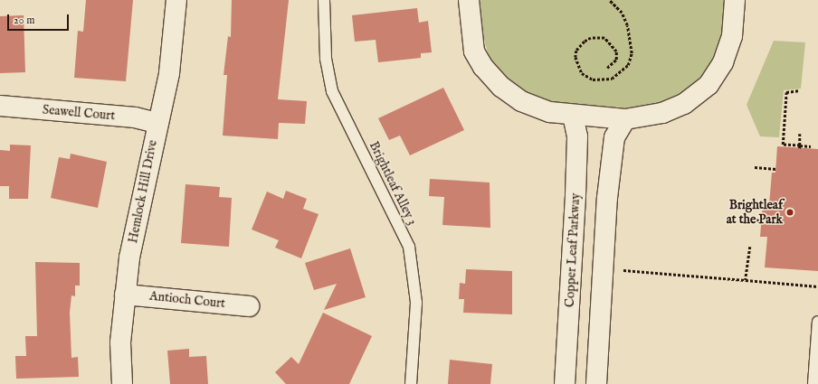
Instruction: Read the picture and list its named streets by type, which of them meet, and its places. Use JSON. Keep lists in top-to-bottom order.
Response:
{
  "streets": {
    "street": [
      "Seawell Court",
      "Hemlock Hill Drive",
      "Copper Leaf Parkway",
      "Antioch Court"
    ],
    "lane": ["Brightleaf Alley 3"]
  },
  "crossings": [
    ["Seawell Court", "Hemlock Hill Drive"],
    ["Hemlock Hill Drive", "Antioch Court"]
  ],
  "places": ["Brightleaf at the Park"],
  "scale_bar": "20 m"
}
